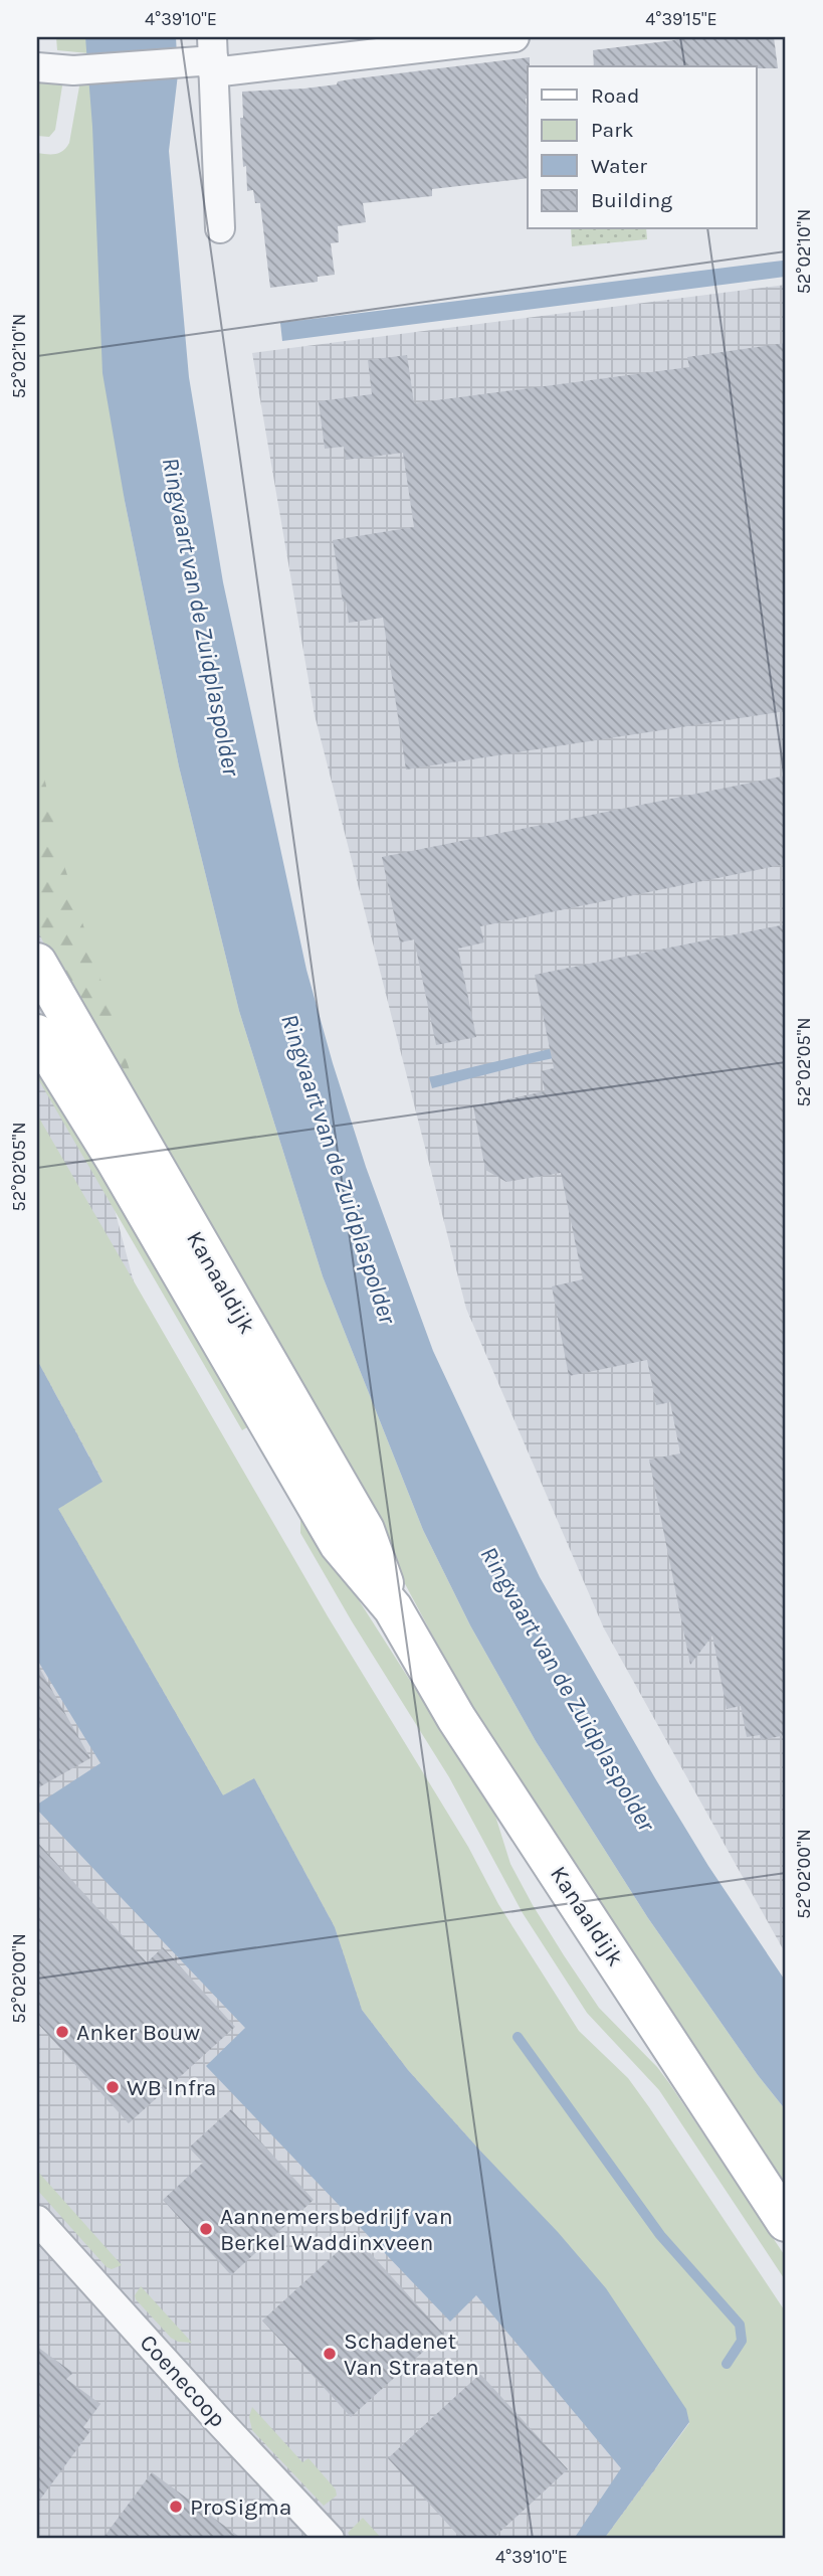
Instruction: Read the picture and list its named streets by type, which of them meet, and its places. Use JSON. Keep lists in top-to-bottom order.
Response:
{
  "streets": {
    "main road": ["Kanaaldijk"],
    "street": ["Coenecoop"]
  },
  "water": ["Ringvaart van de Zuidplaspolder"],
  "places": [
    "Anker Bouw",
    "WB Infra",
    "Aannemersbedrijf van Berkel Waddinxveen",
    "Schadenet Van Straaten",
    "ProSigma"
  ],
  "legend": [
    "Road",
    "Park",
    "Water",
    "Building"
  ],
  "coordinates": [
    "4°39'10\"E",
    "4°39'15\"E",
    "52°02'10\"N",
    "52°02'05\"N",
    "52°02'00\"N"
  ]
}
